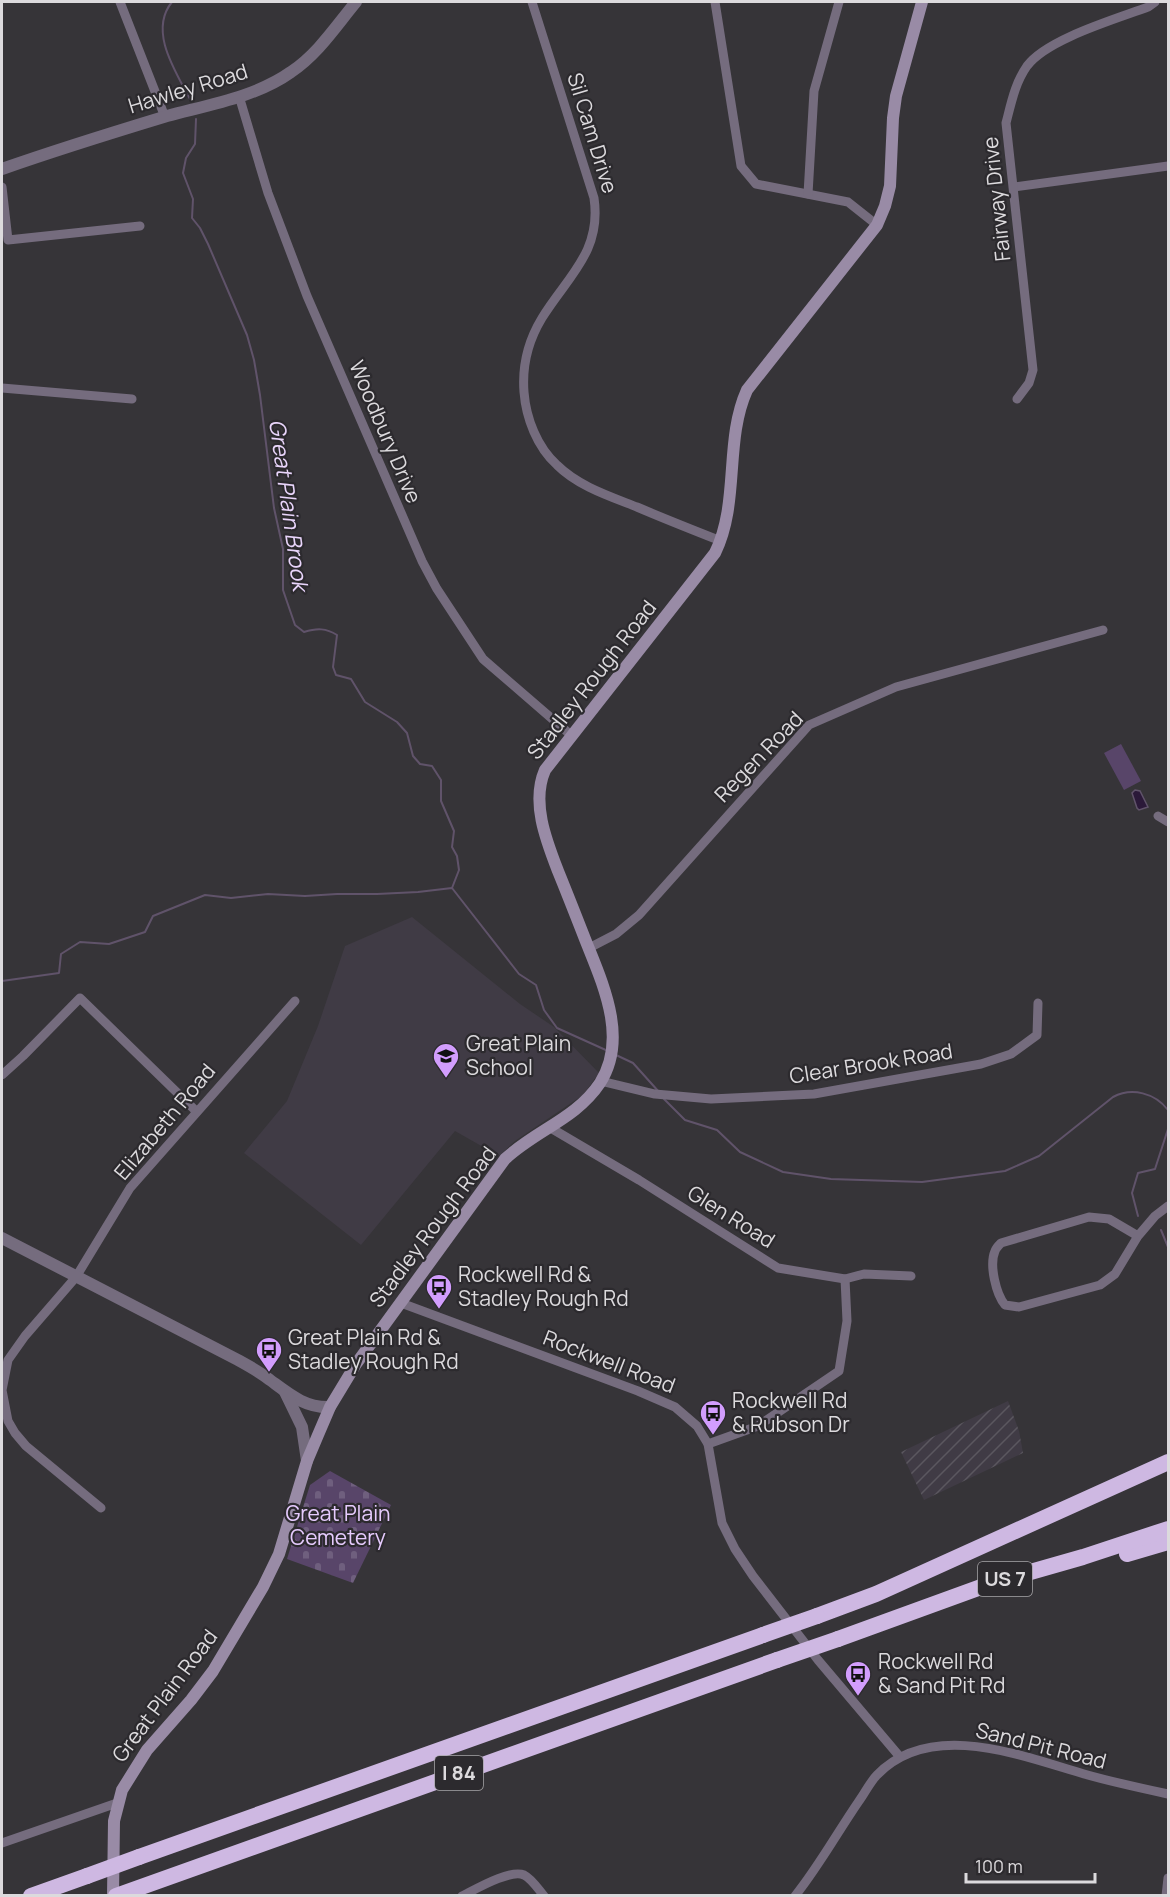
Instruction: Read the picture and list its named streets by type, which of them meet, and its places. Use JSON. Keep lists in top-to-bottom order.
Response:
{
  "streets": {
    "highway": ["US 7", "I 84"],
    "main road": ["Stadley Rough Road", "Great Plain Road"],
    "street": [
      "Hawley Road",
      "Sil Cam Drive",
      "Fairway Drive",
      "Woodbury Drive",
      "Regen Road",
      "Clear Brook Road",
      "Elizabeth Road",
      "Glen Road",
      "Rockwell Road",
      "Sand Pit Road"
    ]
  },
  "crossings": [
    ["Hawley Road", "Woodbury Drive"],
    ["Sil Cam Drive", "Stadley Rough Road"],
    ["Woodbury Drive", "Stadley Rough Road"],
    ["Stadley Rough Road", "Regen Road"],
    ["Stadley Rough Road", "Clear Brook Road"],
    ["Stadley Rough Road", "Glen Road"],
    ["Stadley Rough Road", "Rockwell Road"],
    ["Stadley Rough Road", "Great Plain Road"],
    ["Elizabeth Road", "Great Plain Road"],
    ["Rockwell Road", "Sand Pit Road"],
    ["US 7", "I 84"],
    ["Great Plain Road", "I 84"]
  ],
  "water": ["Great Plain Brook"],
  "parks": ["Great Plain Cemetery"],
  "places": {
    "school or university": ["Great Plain School"],
    "bus stop": [
      "Rockwell Rd & Stadley Rough Rd",
      "Great Plain Rd & Stadley Rough Rd",
      "Rockwell Rd & Rubson Dr",
      "Rockwell Rd & Sand Pit Rd"
    ]
  },
  "scale_bar": "100 m"
}
